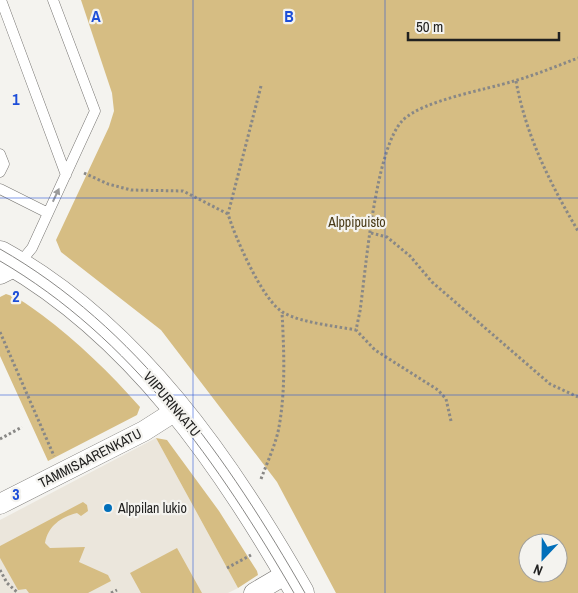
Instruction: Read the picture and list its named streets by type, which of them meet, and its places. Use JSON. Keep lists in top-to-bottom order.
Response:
{
  "streets": {
    "street": ["VIIPURINKATU", "TAMMISAARENKATU"]
  },
  "crossings": [
    ["VIIPURINKATU", "TAMMISAARENKATU"]
  ],
  "parks": ["Alppipuisto"],
  "places": ["Alppilan lukio"],
  "scale_bar": "50 m",
  "north": "bottom",
  "grid": {
    "columns": ["A", "B"],
    "rows": ["1", "2", "3"]
  }
}
